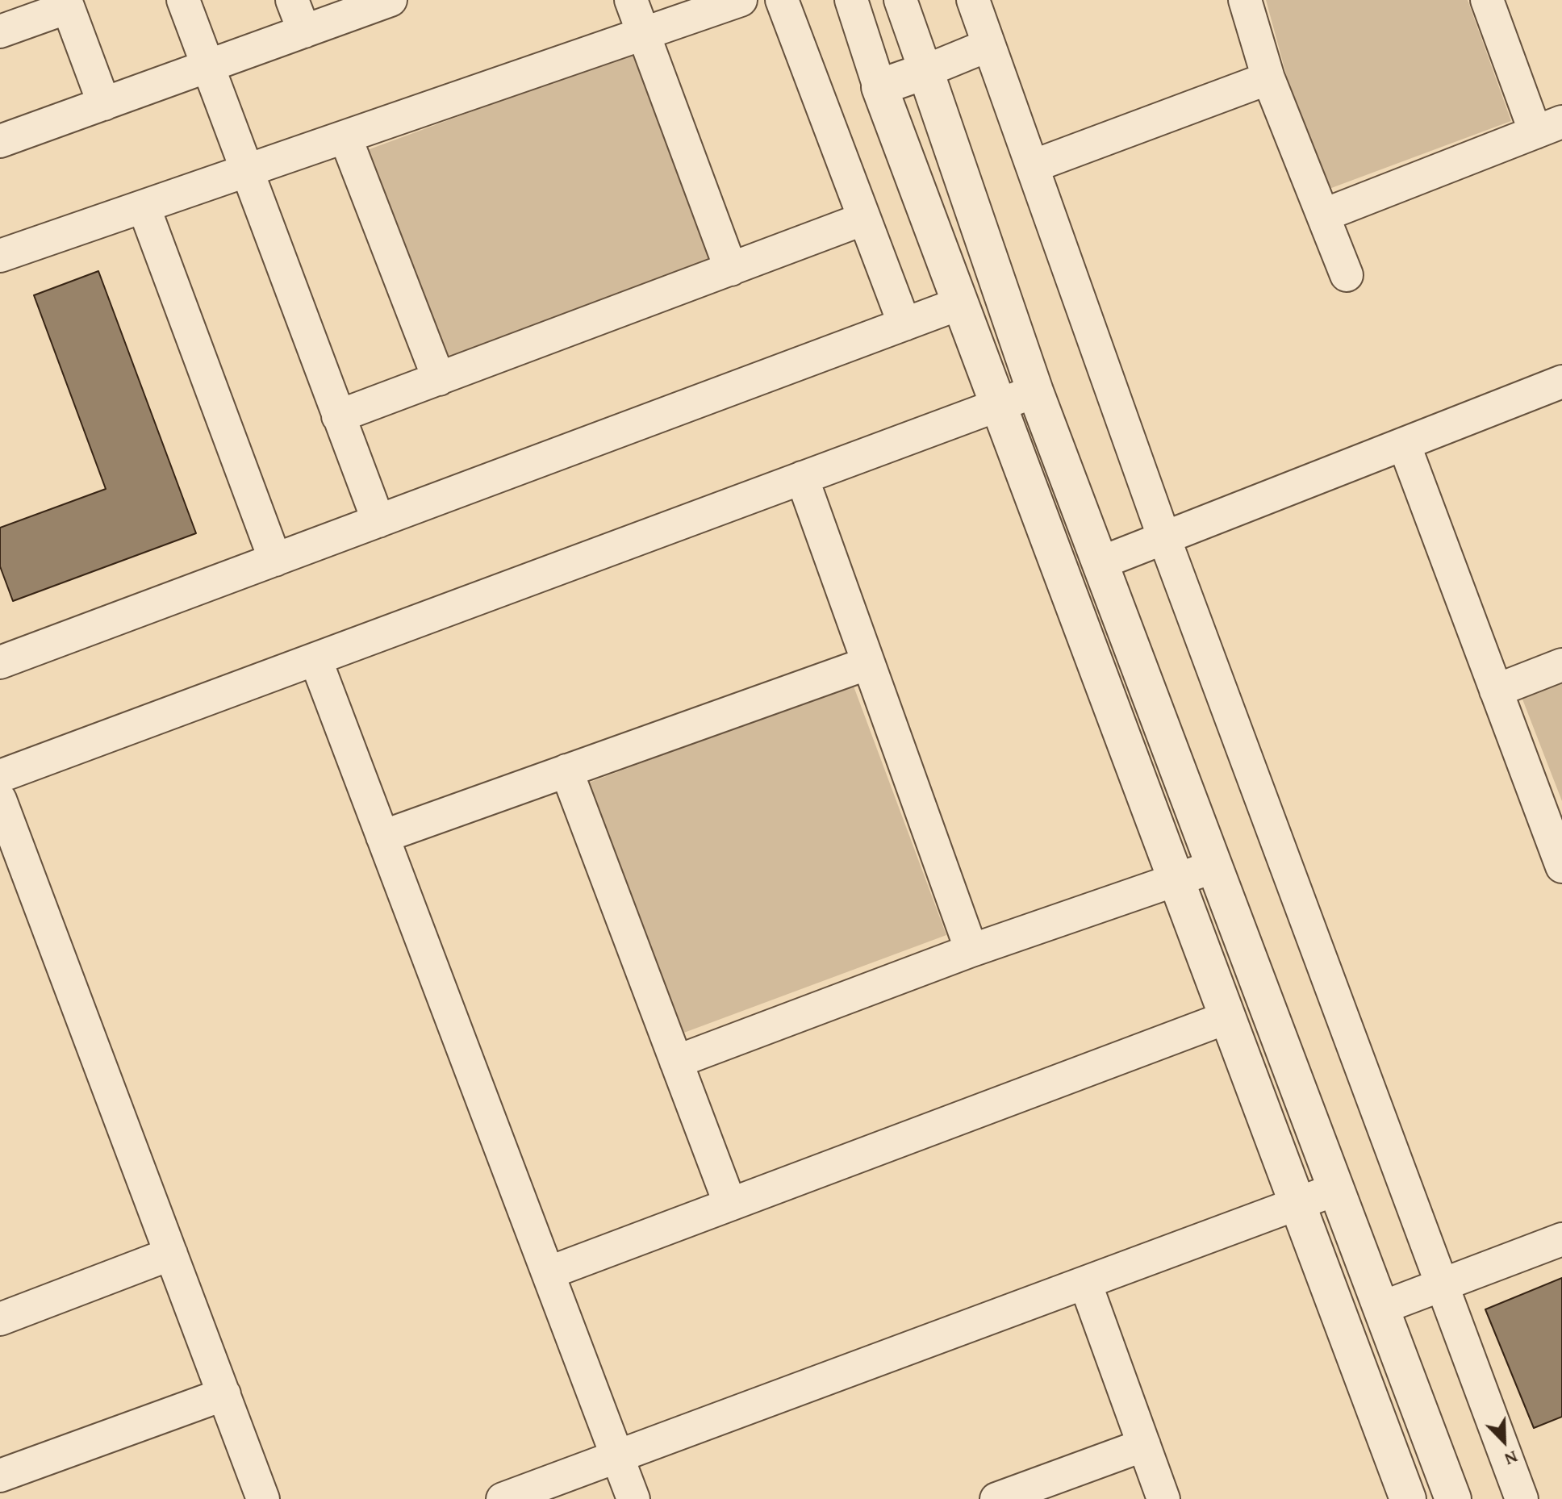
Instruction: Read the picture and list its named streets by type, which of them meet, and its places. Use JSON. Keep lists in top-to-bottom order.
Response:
{
  "north": "bottom right"
}
